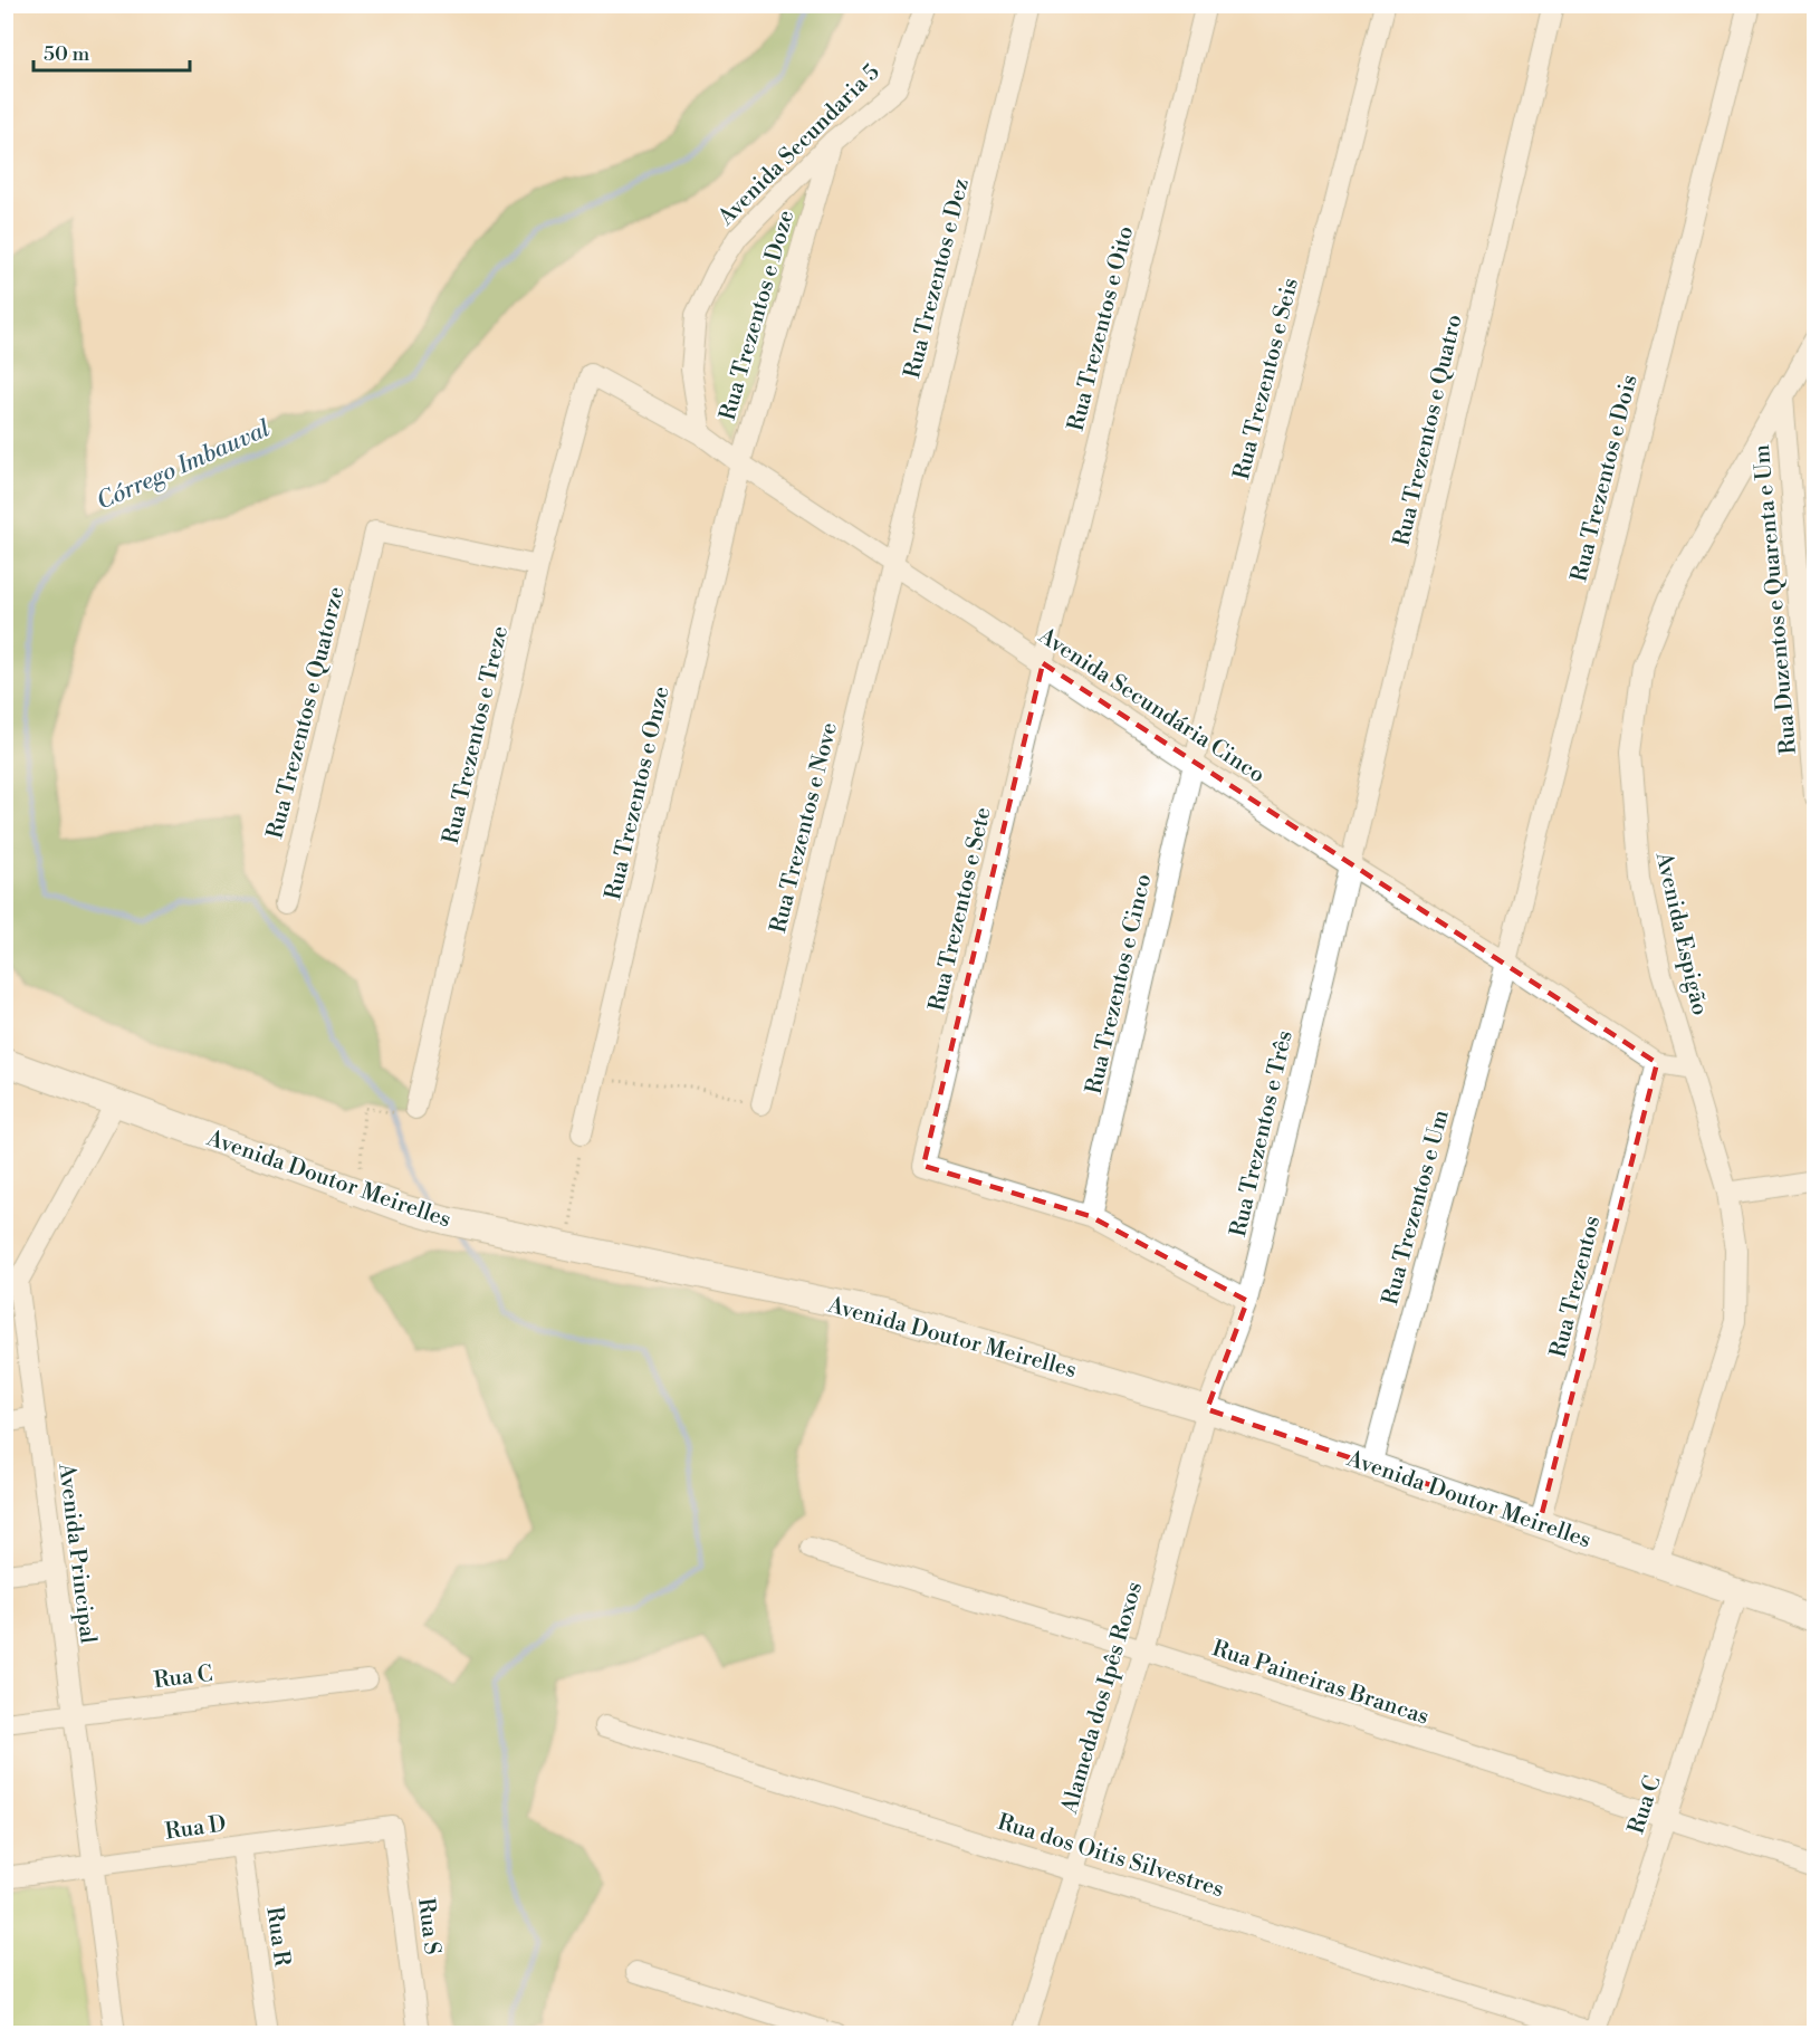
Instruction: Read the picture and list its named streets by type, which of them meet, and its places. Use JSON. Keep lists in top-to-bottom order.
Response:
{
  "streets": {
    "main road": ["Avenida Doutor Meirelles"],
    "street": [
      "Avenida Secundaria 5",
      "Rua Trezentos e Dez",
      "Rua Trezentos e Doze",
      "Rua Trezentos e Oito",
      "Rua Trezentos e Seis",
      "Rua Trezentos e Quatro",
      "Rua Trezentos e Dois",
      "Rua Duzentos e Quarenta e Um",
      "Avenida Secundária Cinco",
      "Rua Trezentos e Quatorze",
      "Rua Trezentos e Treze",
      "Rua Trezentos e Onze",
      "Rua Trezentos e Nove",
      "Rua Trezentos e Sete",
      "Avenida Espigão",
      "Rua Trezentos e Cinco",
      "Rua Trezentos e Três",
      "Rua Trezentos e Um",
      "Rua Trezentos",
      "Avenida Principal",
      "Rua C",
      "Rua Paineiras Brancas",
      "Alameda dos Ipês Roxos",
      "Rua D",
      "Rua dos Oitis Silvestres",
      "Rua S",
      "Rua R"
    ]
  },
  "crossings": [
    ["Avenida Secundaria 5", "Rua Trezentos e Doze"],
    ["Avenida Secundaria 5", "Avenida Secundária Cinco"],
    ["Rua Trezentos e Dez", "Avenida Secundária Cinco"],
    ["Rua Trezentos e Dez", "Rua Trezentos e Nove"],
    ["Rua Trezentos e Doze", "Avenida Secundária Cinco"],
    ["Rua Trezentos e Doze", "Rua Trezentos e Onze"],
    ["Rua Trezentos e Oito", "Avenida Secundária Cinco"],
    ["Rua Trezentos e Oito", "Rua Trezentos e Sete"],
    ["Rua Trezentos e Seis", "Avenida Secundária Cinco"],
    ["Rua Trezentos e Seis", "Rua Trezentos e Cinco"],
    ["Rua Trezentos e Quatro", "Avenida Secundária Cinco"],
    ["Rua Trezentos e Quatro", "Rua Trezentos e Três"],
    ["Rua Trezentos e Dois", "Avenida Secundária Cinco"],
    ["Rua Trezentos e Dois", "Rua Trezentos e Um"],
    ["Rua Duzentos e Quarenta e Um", "Avenida Espigão"],
    ["Avenida Secundária Cinco", "Rua Trezentos e Treze"],
    ["Avenida Secundária Cinco", "Rua Trezentos e Onze"],
    ["Avenida Secundária Cinco", "Rua Trezentos e Nove"],
    ["Avenida Secundária Cinco", "Rua Trezentos e Sete"],
    ["Avenida Secundária Cinco", "Avenida Espigão"],
    ["Avenida Secundária Cinco", "Rua Trezentos e Cinco"],
    ["Avenida Secundária Cinco", "Rua Trezentos e Três"],
    ["Avenida Secundária Cinco", "Rua Trezentos e Um"],
    ["Avenida Secundária Cinco", "Rua Trezentos"],
    ["Rua Trezentos e Quatorze", "Rua Trezentos e Treze"],
    ["Rua Trezentos e Sete", "Rua Trezentos e Cinco"],
    ["Avenida Espigão", "Avenida Doutor Meirelles"],
    ["Rua Trezentos e Três", "Avenida Doutor Meirelles"],
    ["Rua Trezentos e Três", "Alameda dos Ipês Roxos"],
    ["Avenida Doutor Meirelles", "Rua Trezentos e Um"],
    ["Avenida Doutor Meirelles", "Rua Trezentos"],
    ["Avenida Doutor Meirelles", "Avenida Principal"],
    ["Avenida Doutor Meirelles", "Rua C"],
    ["Avenida Doutor Meirelles", "Alameda dos Ipês Roxos"],
    ["Avenida Principal", "Rua C"],
    ["Avenida Principal", "Rua D"],
    ["Rua C", "Rua Paineiras Brancas"],
    ["Rua C", "Rua dos Oitis Silvestres"],
    ["Rua Paineiras Brancas", "Alameda dos Ipês Roxos"],
    ["Alameda dos Ipês Roxos", "Rua dos Oitis Silvestres"],
    ["Rua D", "Rua S"],
    ["Rua D", "Rua R"]
  ],
  "water": ["Córrego Imbauval"],
  "scale_bar": "50 m"
}
